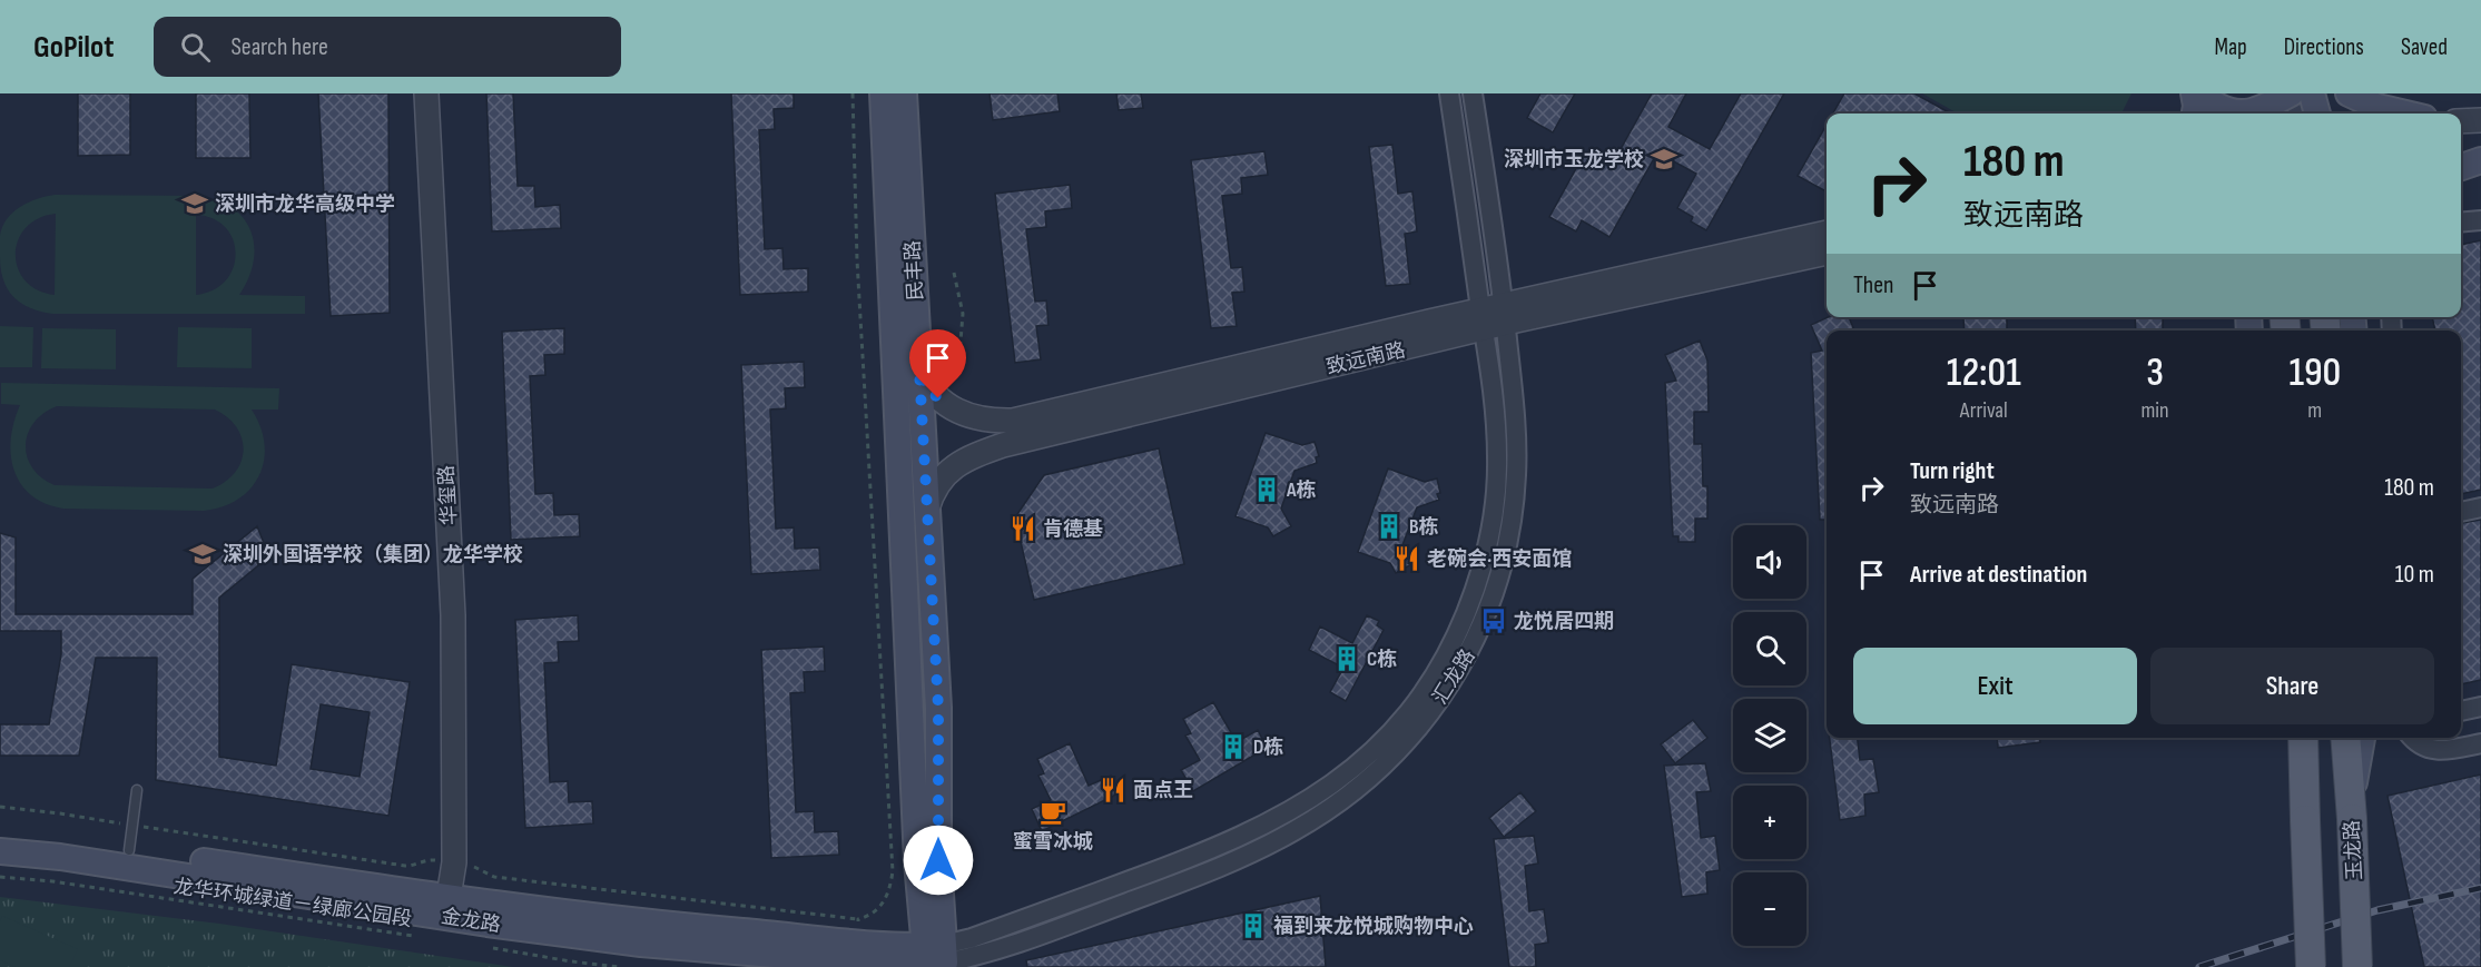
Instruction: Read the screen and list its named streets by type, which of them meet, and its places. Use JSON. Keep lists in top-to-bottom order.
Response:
{
  "streets": {
    "main road": ["民丰路", "玉龙路", "金龙路"],
    "street": ["致远南路", "华玺路", "汇龙路"],
    "path": ["龙华环城绿道－绿廊公园段"]
  },
  "crossings": [
    ["民丰路", "致远南路"],
    ["民丰路", "汇龙路"],
    ["民丰路", "金龙路"],
    ["致远南路", "汇龙路"],
    ["华玺路", "金龙路"],
    ["汇龙路", "金龙路"]
  ],
  "places": {
    "school or university": ["深圳市玉龙学校", "深圳市龙华高级中学", "深圳外国语学校（集团）龙华学校"],
    "building": [
      "A栋",
      "B栋",
      "C栋",
      "D栋",
      "福到来龙悦城购物中心"
    ],
    "restaurant": ["肯德基", "老碗会·西安面馆", "面点王"],
    "bus stop": ["龙悦居四期"],
    "cafe": ["蜜雪冰城"]
  },
  "page": {
    "header": "GoPilot",
    "search": "Search here",
    "nav": ["Map", "Directions", "Saved"],
    "turn": ["180 m", "致远南路"],
    "then": "Then",
    "eta": [
      "12:01",
      "Arrival",
      "3",
      "min",
      "190",
      "m"
    ],
    "list": [
      {
        "name": "Turn right",
        "note": "致远南路",
        "value": "180 m"
      },
      {
        "name": "Arrive at destination",
        "value": "10 m"
      }
    ],
    "map_buttons": ["+", "−"],
    "buttons": ["Exit", "Share"]
  }
}
